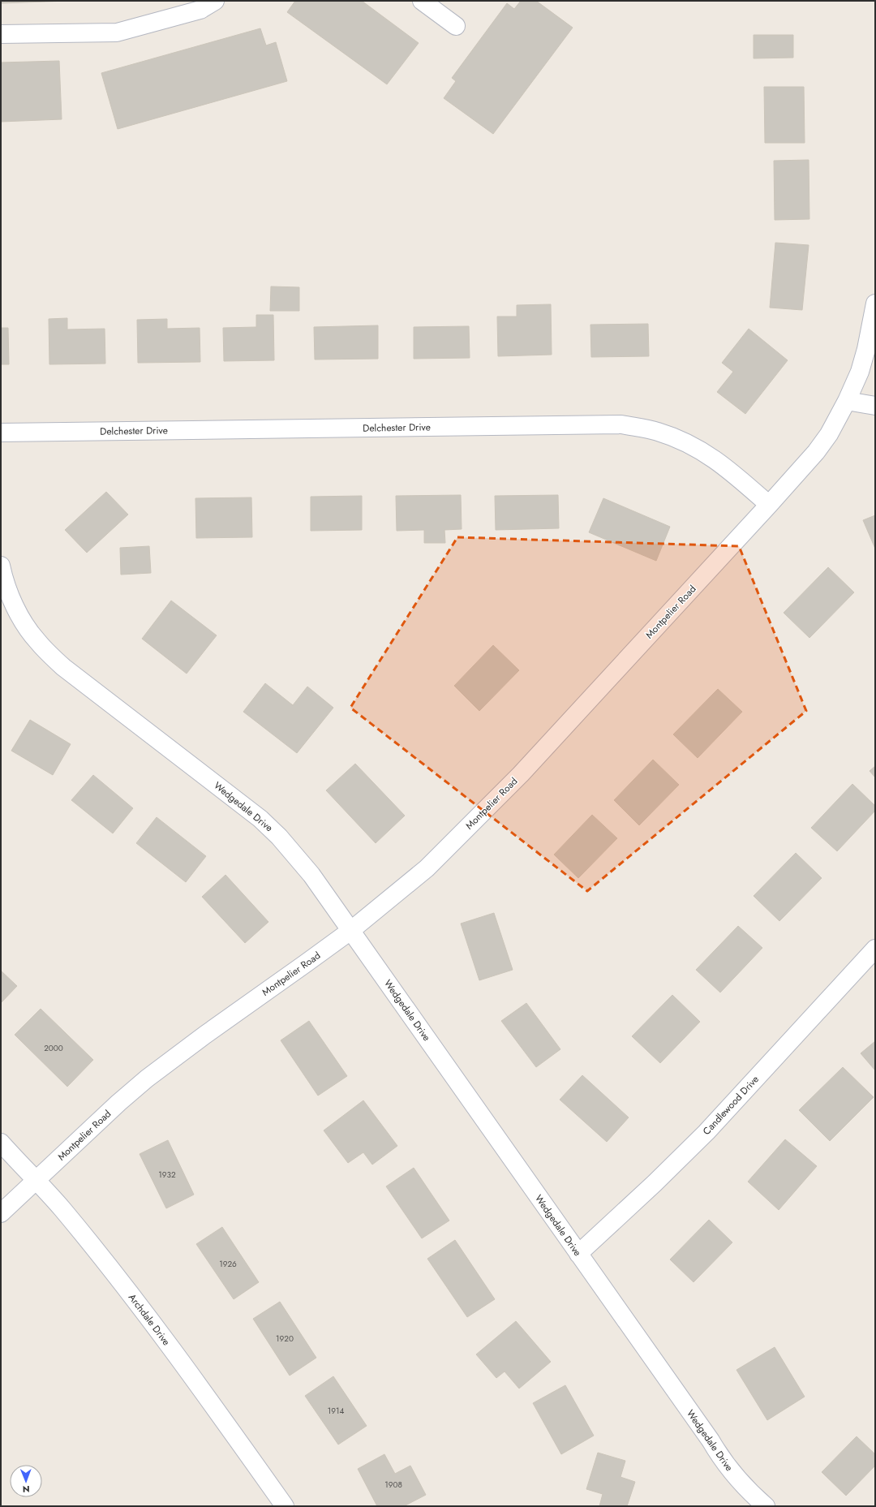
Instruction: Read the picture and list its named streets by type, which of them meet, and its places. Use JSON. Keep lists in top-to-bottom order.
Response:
{
  "streets": {
    "street": [
      "Delchester Drive",
      "Montpelier Road",
      "Wedgedale Drive",
      "Candlewood Drive",
      "Archdale Drive"
    ]
  },
  "crossings": [
    ["Delchester Drive", "Montpelier Road"],
    ["Montpelier Road", "Wedgedale Drive"],
    ["Montpelier Road", "Archdale Drive"],
    ["Wedgedale Drive", "Candlewood Drive"]
  ],
  "house_numbers": [
    "2000",
    "1932",
    "1926",
    "1920",
    "1914",
    "1908"
  ],
  "north": "bottom"
}
